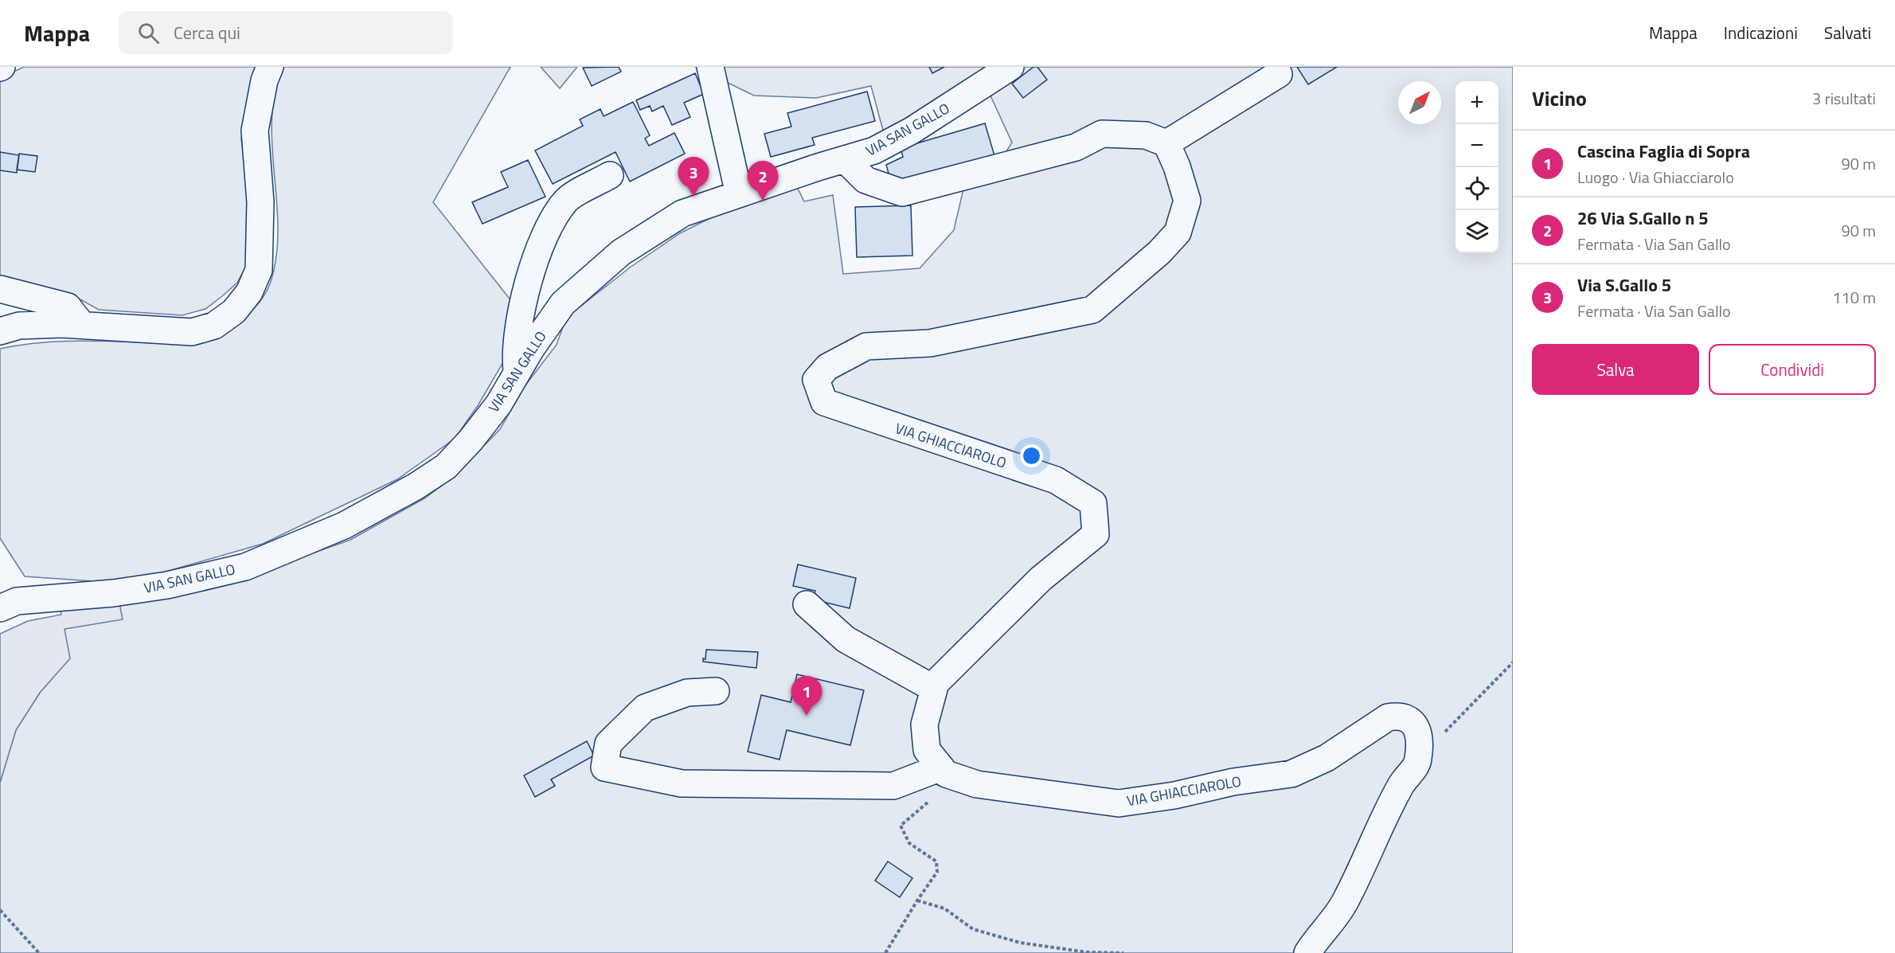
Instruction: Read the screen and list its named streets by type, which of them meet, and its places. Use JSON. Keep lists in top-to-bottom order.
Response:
{
  "streets": {
    "street": ["VIA SAN GALLO", "VIA GHIACCIAROLO"]
  },
  "north": "top right",
  "page": {
    "header": "Mappa",
    "search": "Cerca qui",
    "nav": ["Mappa", "Indicazioni", "Salvati"],
    "heading": ["Vicino", "3 risultati"],
    "map_buttons": ["+", "−"],
    "list": [
      {
        "mark": "1",
        "name": "Cascina Faglia di Sopra",
        "note": "Luogo · Via Ghiacciarolo",
        "value": "90 m"
      },
      {
        "mark": "2",
        "name": "26 Via S.Gallo n 5",
        "note": "Fermata · Via San Gallo",
        "value": "90 m"
      },
      {
        "mark": "3",
        "name": "Via S.Gallo 5",
        "note": "Fermata · Via San Gallo",
        "value": "110 m"
      }
    ],
    "pins": ["3", "2", "1"],
    "buttons": ["Salva", "Condividi"]
  }
}
